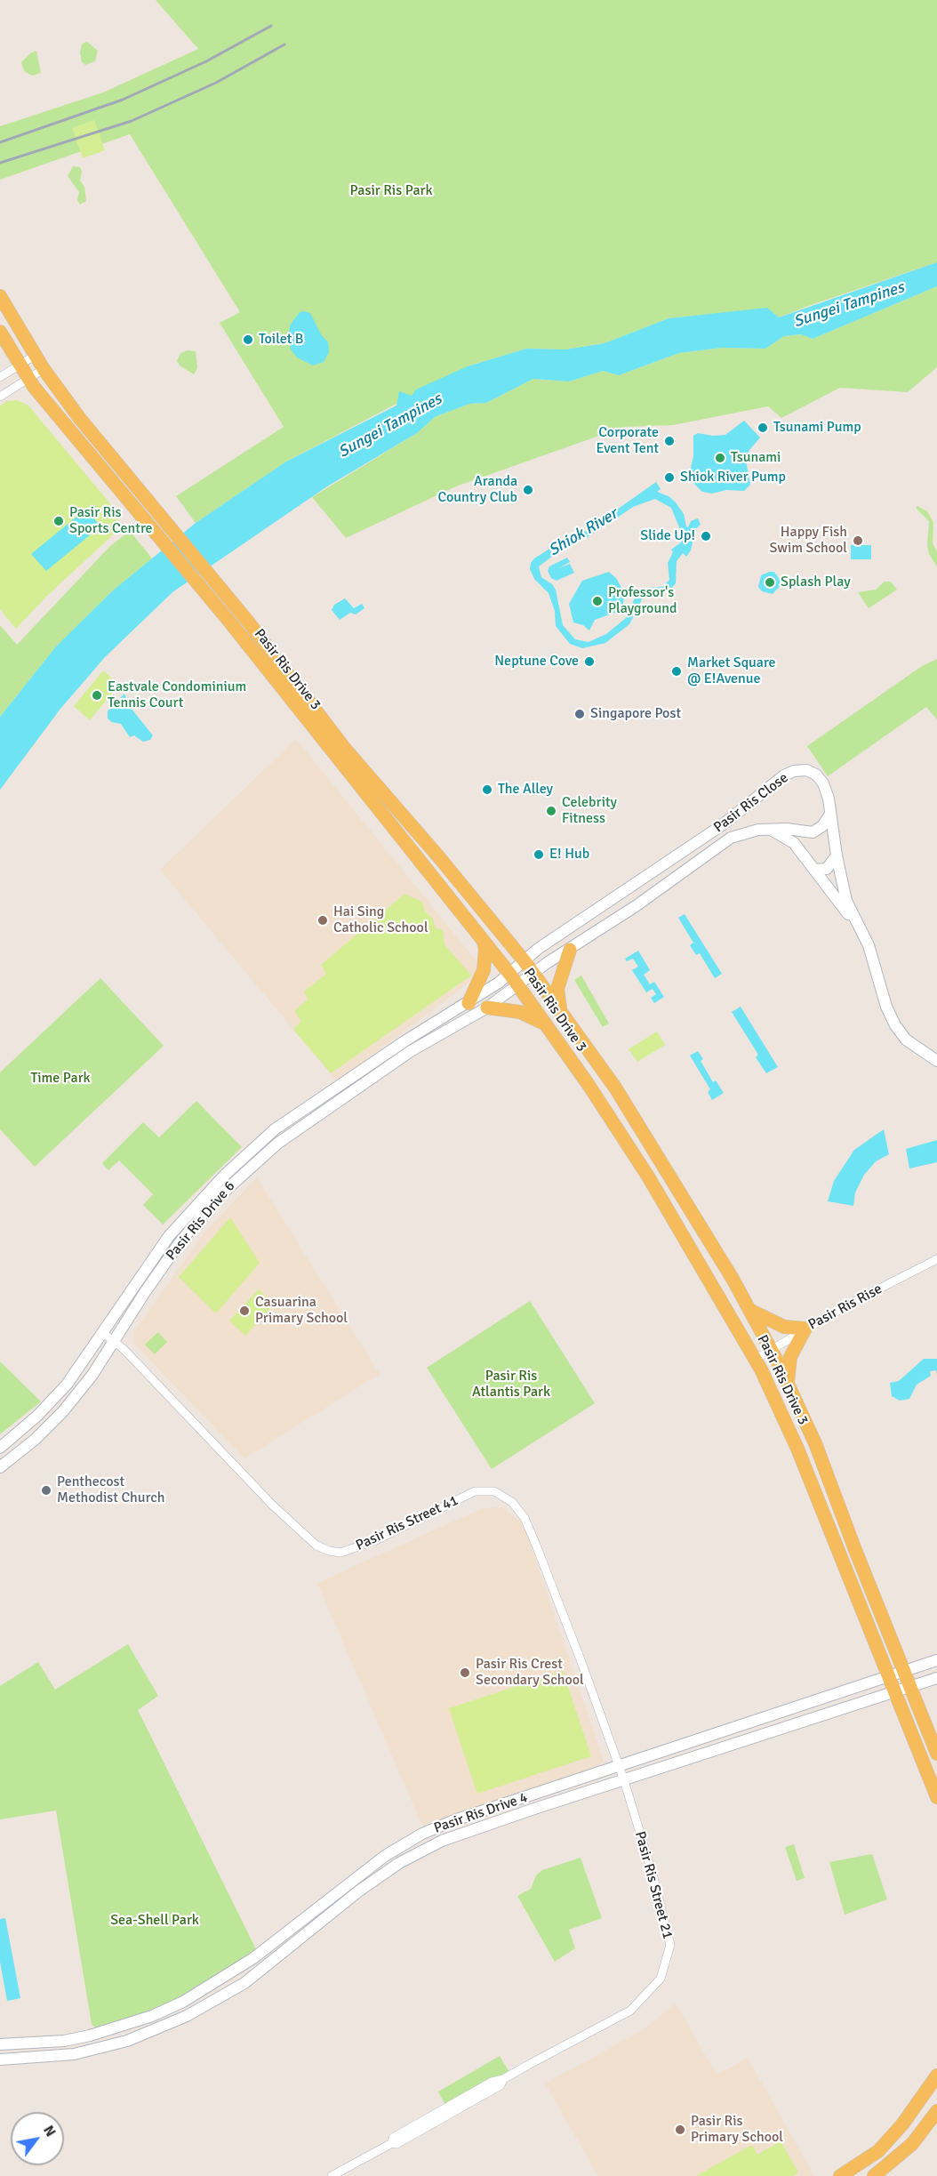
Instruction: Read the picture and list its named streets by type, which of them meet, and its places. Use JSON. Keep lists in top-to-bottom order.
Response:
{
  "streets": {
    "main road": ["Pasir Ris Drive 3"],
    "street": [
      "Pasir Ris Close",
      "Pasir Ris Drive 6",
      "Pasir Ris Rise",
      "Pasir Ris Street 41",
      "Pasir Ris Drive 4",
      "Pasir Ris Street 21"
    ]
  },
  "crossings": [
    ["Pasir Ris Drive 3", "Pasir Ris Close"],
    ["Pasir Ris Drive 3", "Pasir Ris Drive 6"],
    ["Pasir Ris Drive 3", "Pasir Ris Rise"],
    ["Pasir Ris Drive 3", "Pasir Ris Drive 4"],
    ["Pasir Ris Close", "Pasir Ris Drive 6"],
    ["Pasir Ris Drive 6", "Pasir Ris Street 41"],
    ["Pasir Ris Street 41", "Pasir Ris Drive 4"],
    ["Pasir Ris Street 41", "Pasir Ris Street 21"],
    ["Pasir Ris Drive 4", "Pasir Ris Street 21"]
  ],
  "water": ["Sungei Tampines", "Shiok River"],
  "parks": [
    "Pasir Ris Park",
    "Time Park",
    "Pasir Ris Atlantis Park",
    "Sea-Shell Park"
  ],
  "places": [
    "Toilet B",
    "Tsunami Pump",
    "Corporate Event Tent",
    "Tsunami",
    "Shiok River Pump",
    "Aranda Country Club",
    "Pasir Ris Sports Centre",
    "Slide Up!",
    "Happy Fish Swim School",
    "Splash Play",
    "Professor's Playground",
    "Neptune Cove",
    "Market Square @ E!Avenue",
    "Eastvale Condominium Tennis Court",
    "Singapore Post",
    "The Alley",
    "Celebrity Fitness",
    "E! Hub",
    "Hai Sing Catholic School",
    "Casuarina Primary School",
    "Penthecost Methodist Church",
    "Pasir Ris Crest Secondary School",
    "Pasir Ris Primary School"
  ],
  "north": "top right"
}
